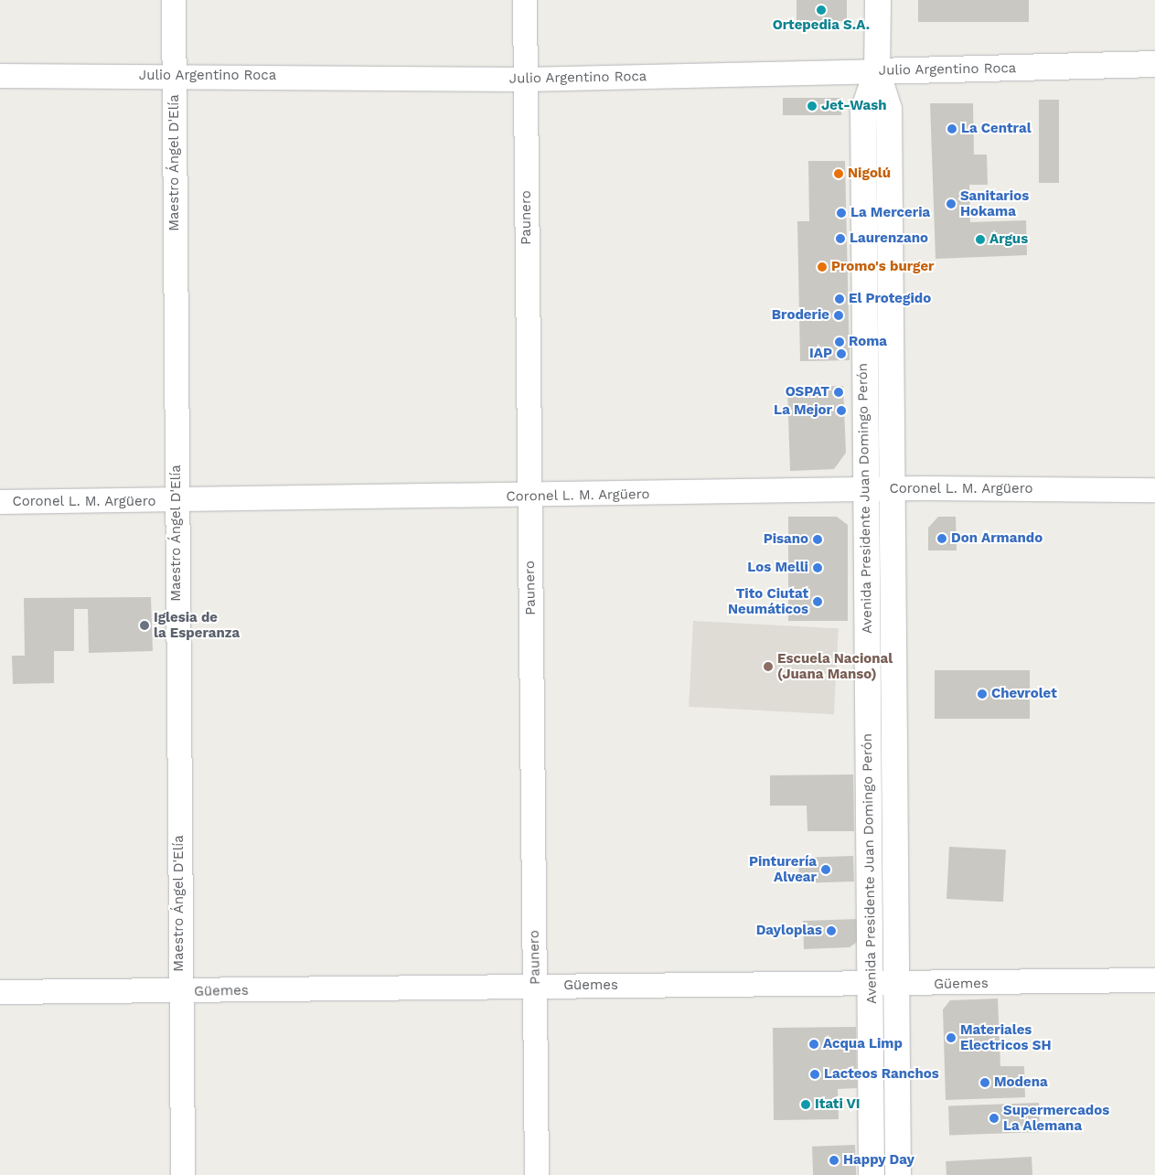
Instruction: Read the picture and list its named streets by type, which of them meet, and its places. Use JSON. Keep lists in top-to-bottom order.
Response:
{
  "streets": {
    "main road": ["Julio Argentino Roca", "Avenida Presidente Juan Domingo Perón"],
    "street": [
      "Maestro Ángel D'Elía",
      "Paunero",
      "Coronel L. M. Argüero",
      "Güemes"
    ]
  },
  "crossings": [
    ["Julio Argentino Roca", "Maestro Ángel D'Elía"],
    ["Julio Argentino Roca", "Paunero"],
    ["Julio Argentino Roca", "Avenida Presidente Juan Domingo Perón"],
    ["Maestro Ángel D'Elía", "Coronel L. M. Argüero"],
    ["Maestro Ángel D'Elía", "Güemes"],
    ["Paunero", "Coronel L. M. Argüero"],
    ["Paunero", "Güemes"],
    ["Coronel L. M. Argüero", "Avenida Presidente Juan Domingo Perón"],
    ["Avenida Presidente Juan Domingo Perón", "Güemes"]
  ],
  "places": [
    "Ortepedia S.A.",
    "Jet-Wash",
    "La Central",
    "Nigolú",
    "Sanitarios Hokama",
    "La Merceria",
    "Laurenzano",
    "Argus",
    "Promo's burger",
    "El Protegido",
    "Broderie",
    "Roma",
    "IAP",
    "OSPAT",
    "La Mejor",
    "Don Armando",
    "Pisano",
    "Los Melli",
    "Tito Ciutat Neumáticos",
    "Iglesia de la Esperanza",
    "Escuela Nacional (Juana Manso)",
    "Chevrolet",
    "Pinturería Alvear",
    "Dayloplas",
    "Materiales Electricos SH",
    "Acqua Limp",
    "Lacteos Ranchos",
    "Modena",
    "Itati VI",
    "Supermercados La Alemana",
    "Happy Day"
  ]
}
